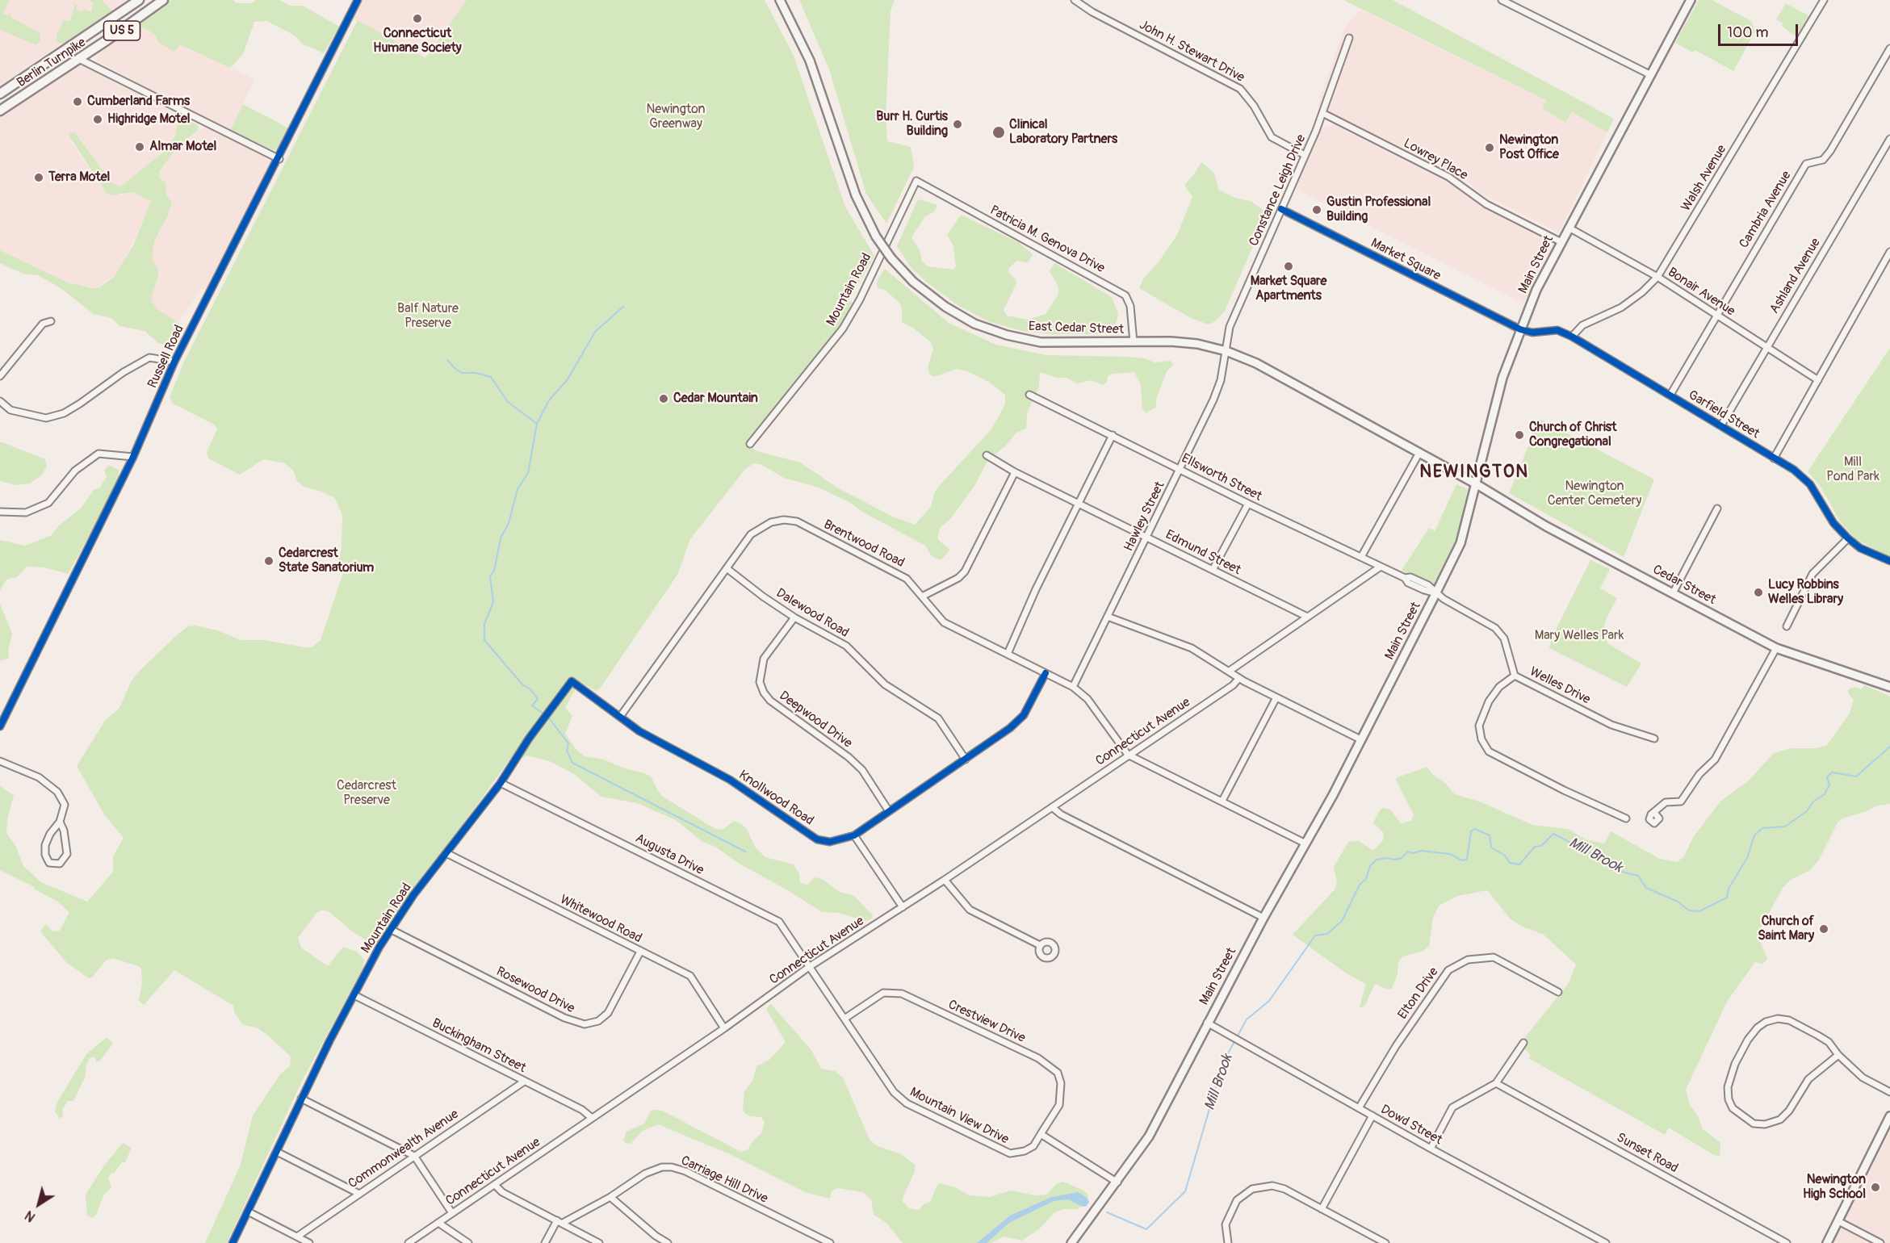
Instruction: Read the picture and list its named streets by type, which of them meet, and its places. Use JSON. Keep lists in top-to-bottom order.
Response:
{
  "streets": {
    "highway": ["US 5", "Berlin Turnpike"],
    "main road": ["Main Street", "East Cedar Street", "Cedar Street"],
    "street": [
      "John H. Stewart Drive",
      "Lowrey Place",
      "Walsh Avenue",
      "Constance Leigh Drive",
      "Cambria Avenue",
      "Patricia M. Genova Drive",
      "Market Square",
      "Ashland Avenue",
      "Mountain Road",
      "Bonair Avenue",
      "Russell Road",
      "Garfield Street",
      "Ellsworth Street",
      "Hawley Street",
      "Brentwood Road",
      "Edmund Street",
      "Dalewood Road",
      "Welles Drive",
      "Deepwood Drive",
      "Connecticut Avenue",
      "Knollwood Road",
      "Augusta Drive",
      "Whitewood Road",
      "Rosewood Drive",
      "Elton Drive",
      "Crestview Drive",
      "Buckingham Street",
      "Mountain View Drive",
      "Dowd Street",
      "Commonwealth Avenue",
      "Sunset Road",
      "Carriage Hill Drive"
    ]
  },
  "crossings": [
    ["John H. Stewart Drive", "Constance Leigh Drive"],
    ["Lowrey Place", "Constance Leigh Drive"],
    ["Lowrey Place", "Main Street"],
    ["Walsh Avenue", "Bonair Avenue"],
    ["Walsh Avenue", "Garfield Street"],
    ["Constance Leigh Drive", "Market Square"],
    ["Constance Leigh Drive", "East Cedar Street"],
    ["Constance Leigh Drive", "Hawley Street"],
    ["Cambria Avenue", "Bonair Avenue"],
    ["Cambria Avenue", "Garfield Street"],
    ["Patricia M. Genova Drive", "Mountain Road"],
    ["Patricia M. Genova Drive", "East Cedar Street"],
    ["Market Square", "Main Street"],
    ["Market Square", "Garfield Street"],
    ["Main Street", "Bonair Avenue"],
    ["Main Street", "East Cedar Street"],
    ["Main Street", "Garfield Street"],
    ["Main Street", "Ellsworth Street"],
    ["Main Street", "Cedar Street"],
    ["Main Street", "Welles Drive"],
    ["Main Street", "Dowd Street"],
    ["Ashland Avenue", "Bonair Avenue"],
    ["Ashland Avenue", "Garfield Street"],
    ["Mountain Road", "Knollwood Road"],
    ["Mountain Road", "Augusta Drive"],
    ["Mountain Road", "Whitewood Road"],
    ["Mountain Road", "Rosewood Drive"],
    ["Mountain Road", "Buckingham Street"],
    ["East Cedar Street", "Hawley Street"],
    ["East Cedar Street", "Cedar Street"],
    ["Ellsworth Street", "Hawley Street"],
    ["Ellsworth Street", "Welles Drive"],
    ["Hawley Street", "Brentwood Road"],
    ["Hawley Street", "Edmund Street"],
    ["Brentwood Road", "Dalewood Road"],
    ["Brentwood Road", "Connecticut Avenue"],
    ["Brentwood Road", "Knollwood Road"],
    ["Dalewood Road", "Deepwood Drive"],
    ["Dalewood Road", "Knollwood Road"],
    ["Deepwood Drive", "Knollwood Road"],
    ["Connecticut Avenue", "Augusta Drive"],
    ["Connecticut Avenue", "Whitewood Road"],
    ["Connecticut Avenue", "Buckingham Street"],
    ["Connecticut Avenue", "Mountain View Drive"],
    ["Augusta Drive", "Mountain View Drive"],
    ["Whitewood Road", "Rosewood Drive"],
    ["Elton Drive", "Dowd Street"],
    ["Crestview Drive", "Mountain View Drive"],
    ["Buckingham Street", "Commonwealth Avenue"]
  ],
  "districts": ["NEWINGTON"],
  "water": ["Mill Brook"],
  "parks": [
    "Newington Greenway",
    "Balf Nature Preserve",
    "Mill Pond Park",
    "Newington Center Cemetery",
    "Mary Welles Park",
    "Cedarcrest Preserve"
  ],
  "places": [
    "Connecticut Humane Society",
    "Cumberland Farms",
    "Highridge Motel",
    "Burr H. Curtis Building",
    "Clinical Laboratory Partners",
    "Almar Motel",
    "Newington Post Office",
    "Terra Motel",
    "Gustin Professional Building",
    "Market Square Apartments",
    "Cedar Mountain",
    "Church of Christ Congregational",
    "Cedarcrest State Sanatorium",
    "Lucy Robbins Welles Library",
    "Church of Saint Mary",
    "Newington High School"
  ],
  "scale_bar": "100 m",
  "north": "bottom left"
}
